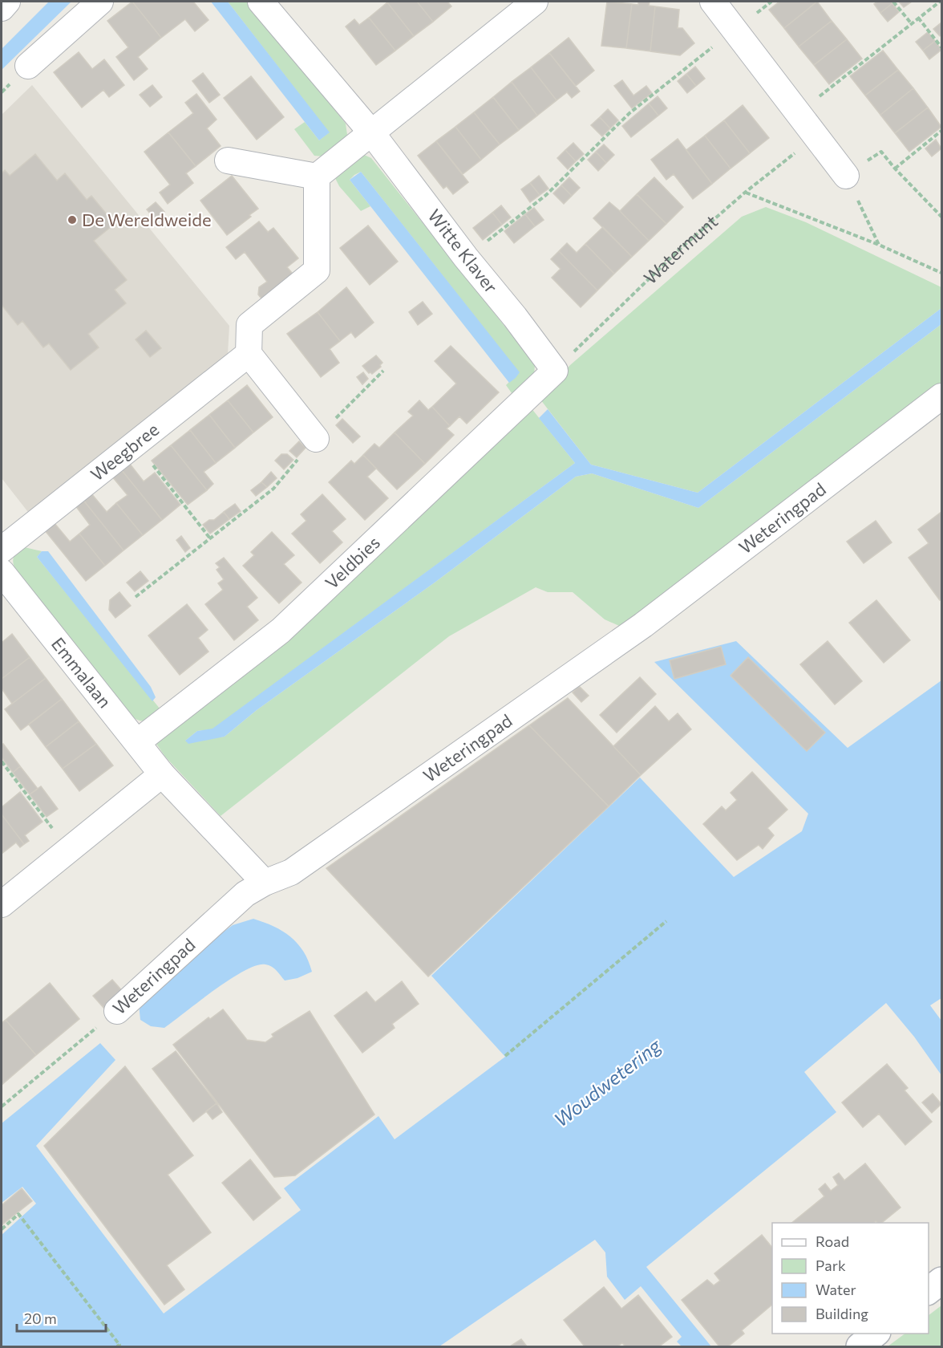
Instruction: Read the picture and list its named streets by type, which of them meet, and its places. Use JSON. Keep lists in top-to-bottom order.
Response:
{
  "streets": {
    "street": [
      "Witte Klaver",
      "Weegbree",
      "Weteringpad",
      "Veldbies",
      "Emmalaan"
    ],
    "path": ["Watermunt"]
  },
  "crossings": [
    ["Watermunt", "Witte Klaver"],
    ["Watermunt", "Veldbies"],
    ["Witte Klaver", "Veldbies"],
    ["Weteringpad", "Emmalaan"],
    ["Veldbies", "Emmalaan"]
  ],
  "water": ["Woudwetering"],
  "places": ["De Wereldweide"],
  "legend": [
    "Road",
    "Park",
    "Water",
    "Building"
  ],
  "scale_bar": "20 m"
}
